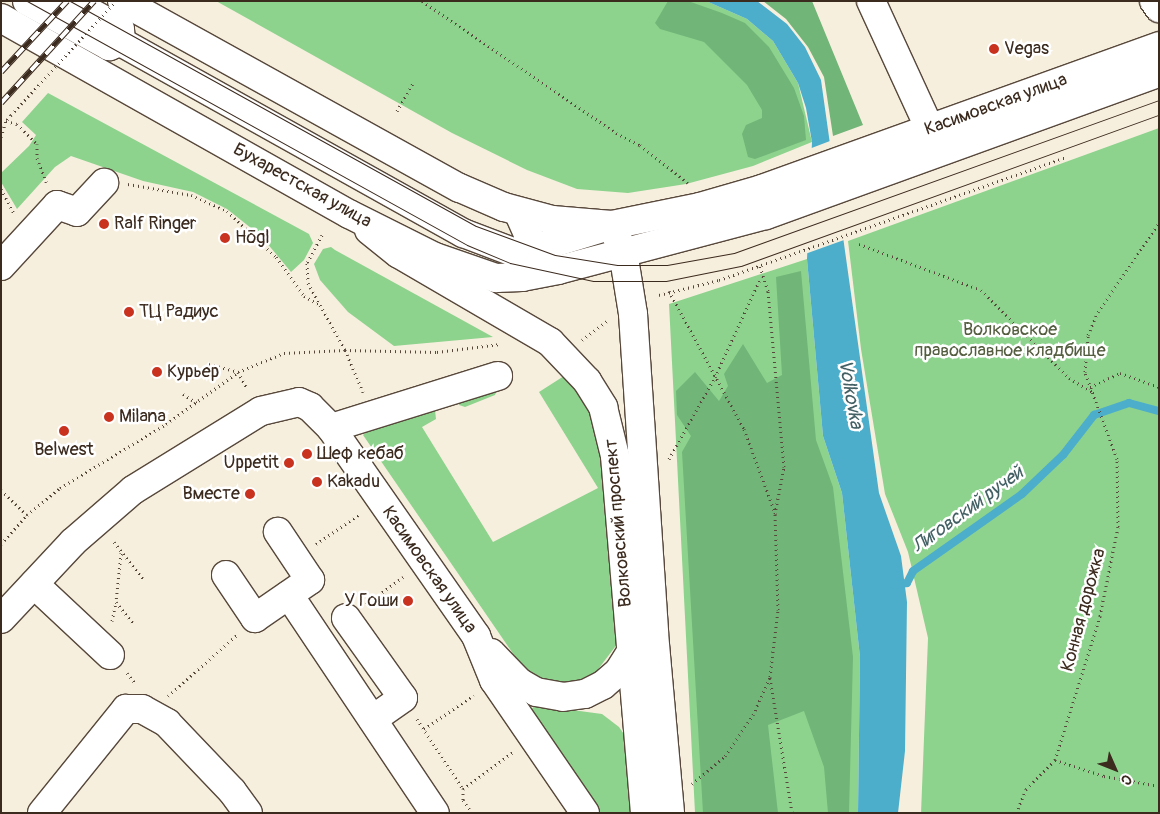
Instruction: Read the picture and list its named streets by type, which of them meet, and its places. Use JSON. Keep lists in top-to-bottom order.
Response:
{
  "streets": {
    "street": ["Касимовская улица", "Бухарестская улица", "Волковский проспект"],
    "path": ["Конная дорожка"]
  },
  "crossings": [
    ["Бухарестская улица", "Волковский проспект"]
  ],
  "water": ["Volkovka", "Лиговский ручей"],
  "parks": ["Волковское православное кладбище"],
  "places": [
    "Vegas",
    "Ralf Ringer",
    "Hōgl",
    "ТЦ Радиус",
    "Курьер",
    "Milana",
    "Belwest",
    "Шеф кебаб",
    "Uppetit",
    "Kakadu",
    "Вместе",
    "У Гоши"
  ],
  "north": "bottom right"
}
